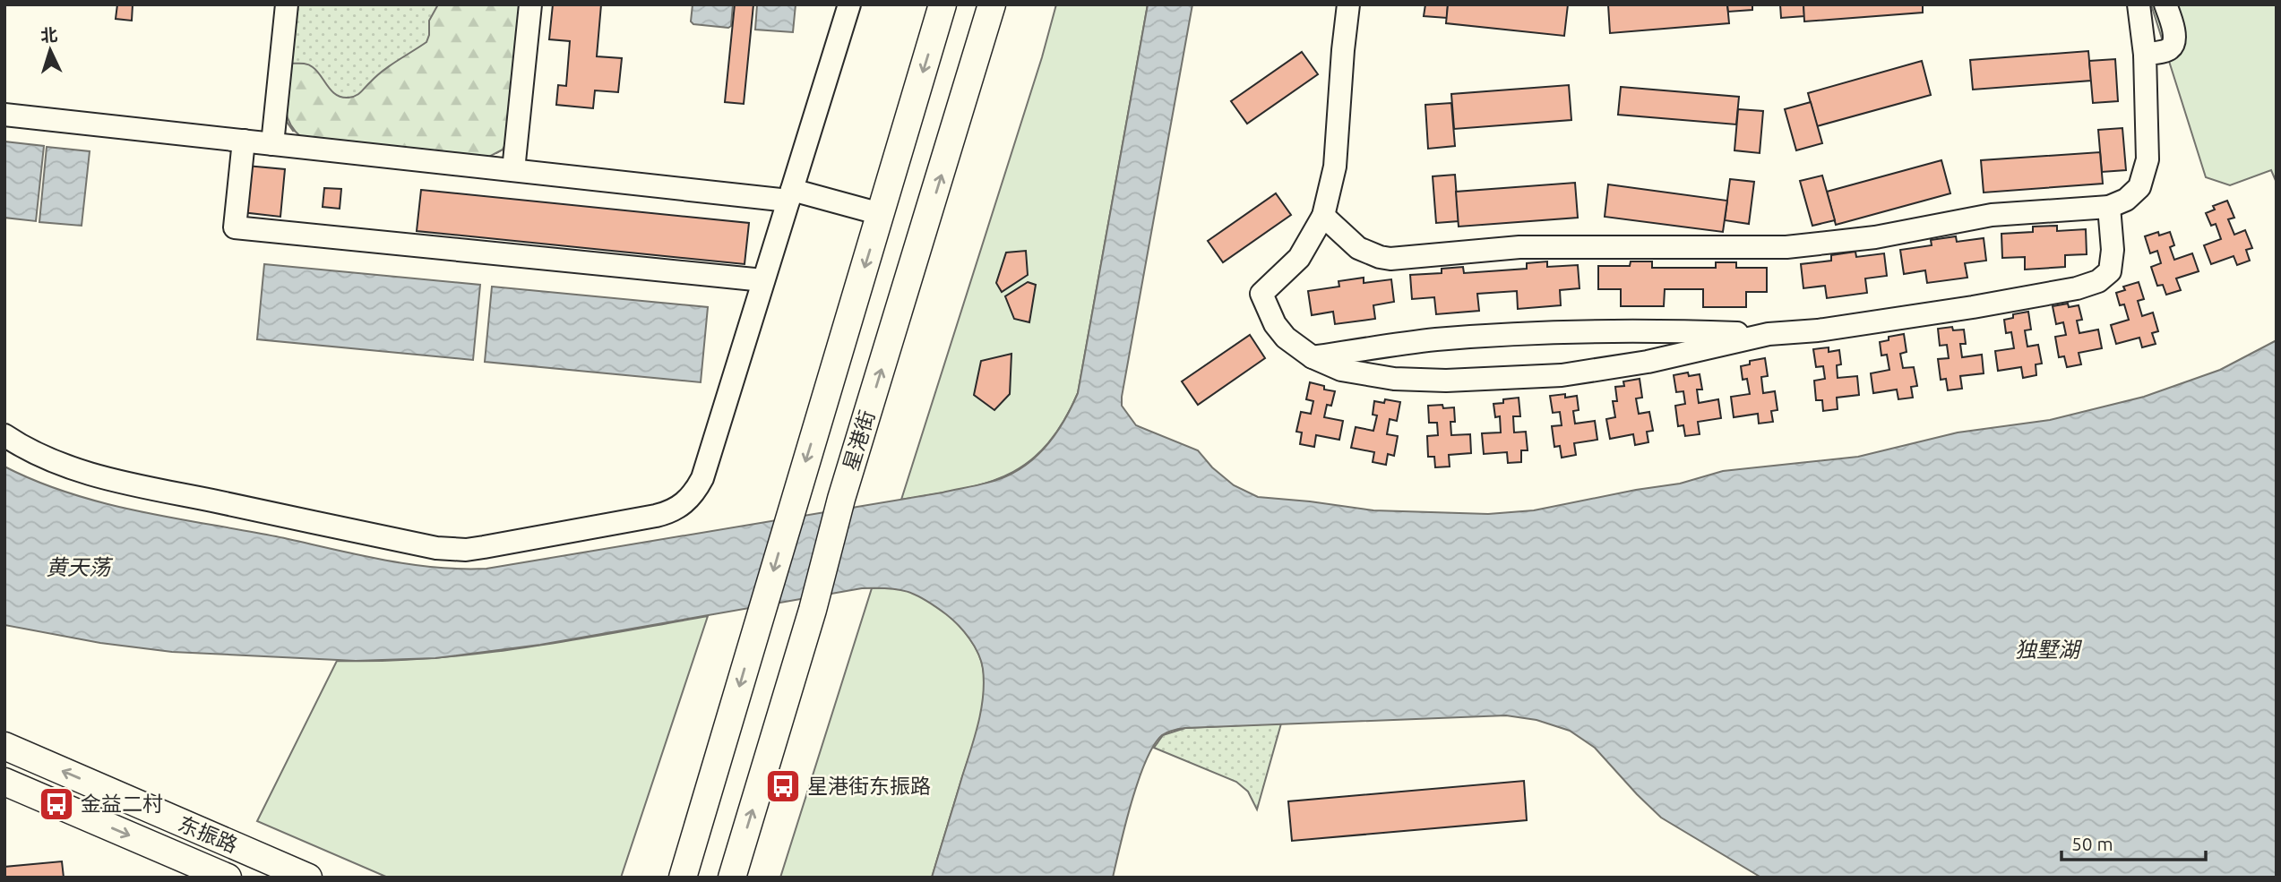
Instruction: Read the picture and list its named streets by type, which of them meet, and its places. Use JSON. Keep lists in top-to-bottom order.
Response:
{
  "streets": {
    "main road": ["星港街", "东振路"]
  },
  "water": ["黄天荡", "独墅湖"],
  "places": {
    "bus stop": ["星港街东振路", "金益二村"]
  },
  "scale_bar": "50 m",
  "north": "top"
}
